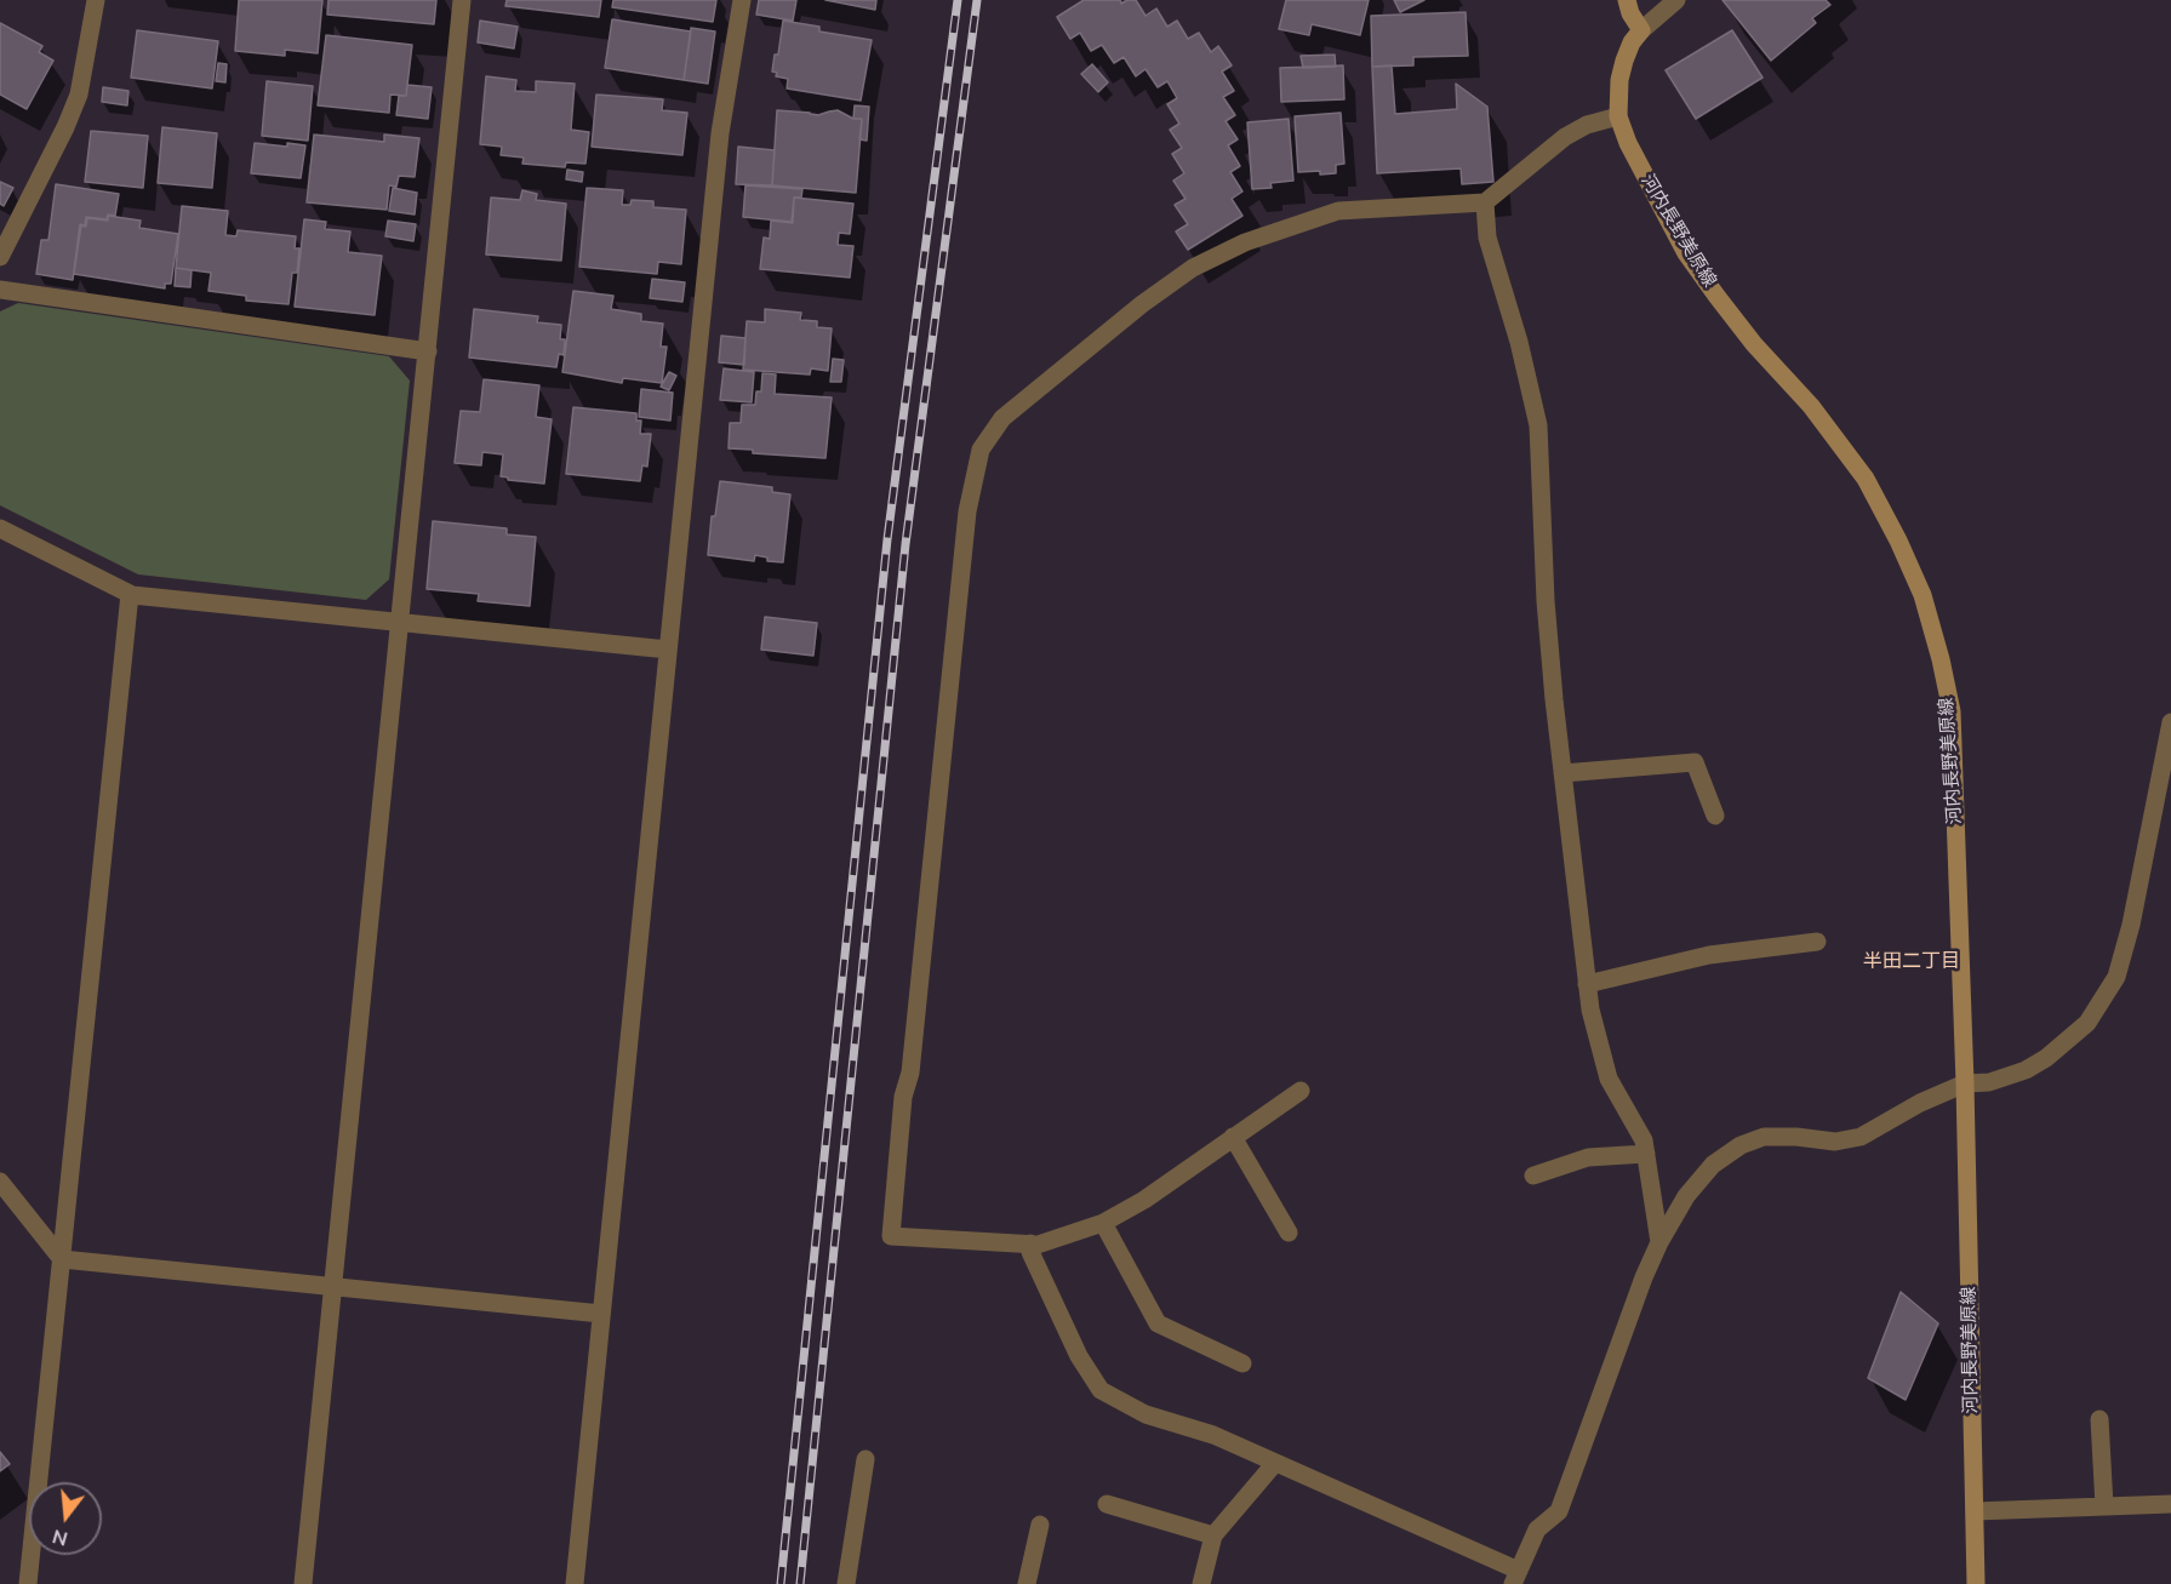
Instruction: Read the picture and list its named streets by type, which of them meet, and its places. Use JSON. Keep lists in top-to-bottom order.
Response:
{
  "streets": {
    "main road": ["河内長野美原線"]
  },
  "districts": ["半田二丁目"],
  "north": "bottom"
}
